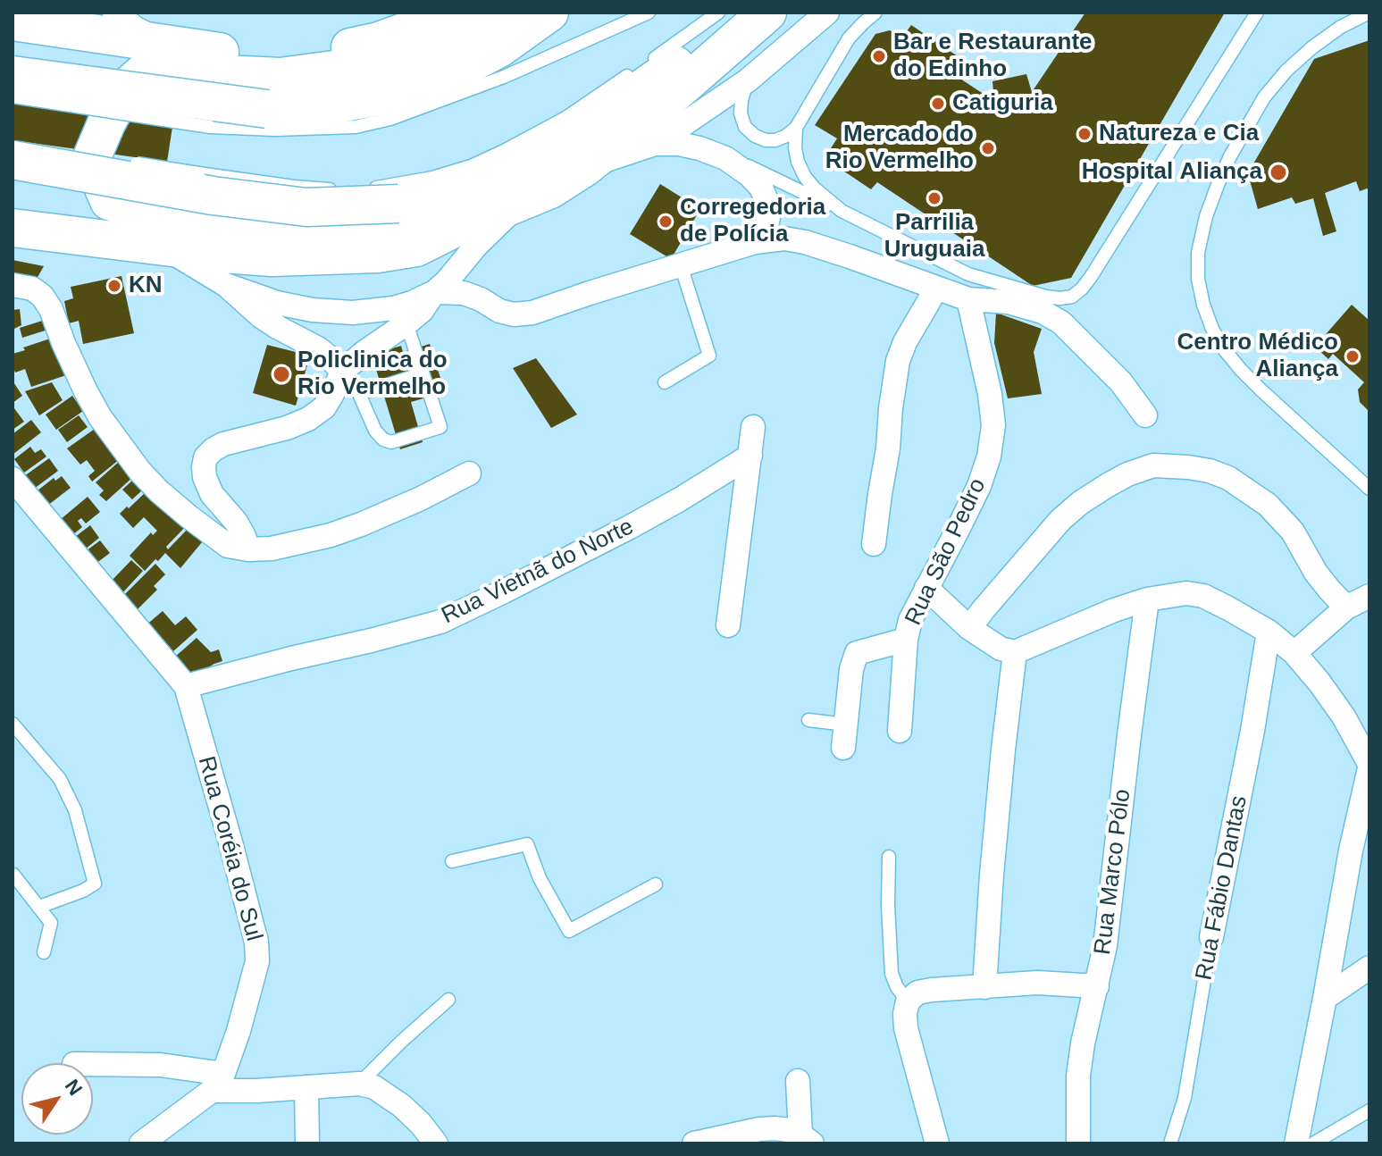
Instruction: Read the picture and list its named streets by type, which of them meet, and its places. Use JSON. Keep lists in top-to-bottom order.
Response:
{
  "streets": {
    "street": [
      "Rua São Pedro",
      "Rua Vietnã do Norte",
      "Rua Coréia do Sul",
      "Rua Marco Pólo",
      "Rua Fábio Dantas"
    ]
  },
  "crossings": [
    ["Rua Vietnã do Norte", "Rua Coréia do Sul"]
  ],
  "places": [
    "Bar e Restaurante do Edinho",
    "Catiguria",
    "Natureza e Cia",
    "Mercado do Rio Vermelho",
    "Hospital Aliança",
    "Parrilia Uruguaia",
    "Corregedoria de Polícia",
    "KN",
    "Centro Médico Aliança",
    "Policlinica do Rio Vermelho"
  ],
  "north": "top right"
}
